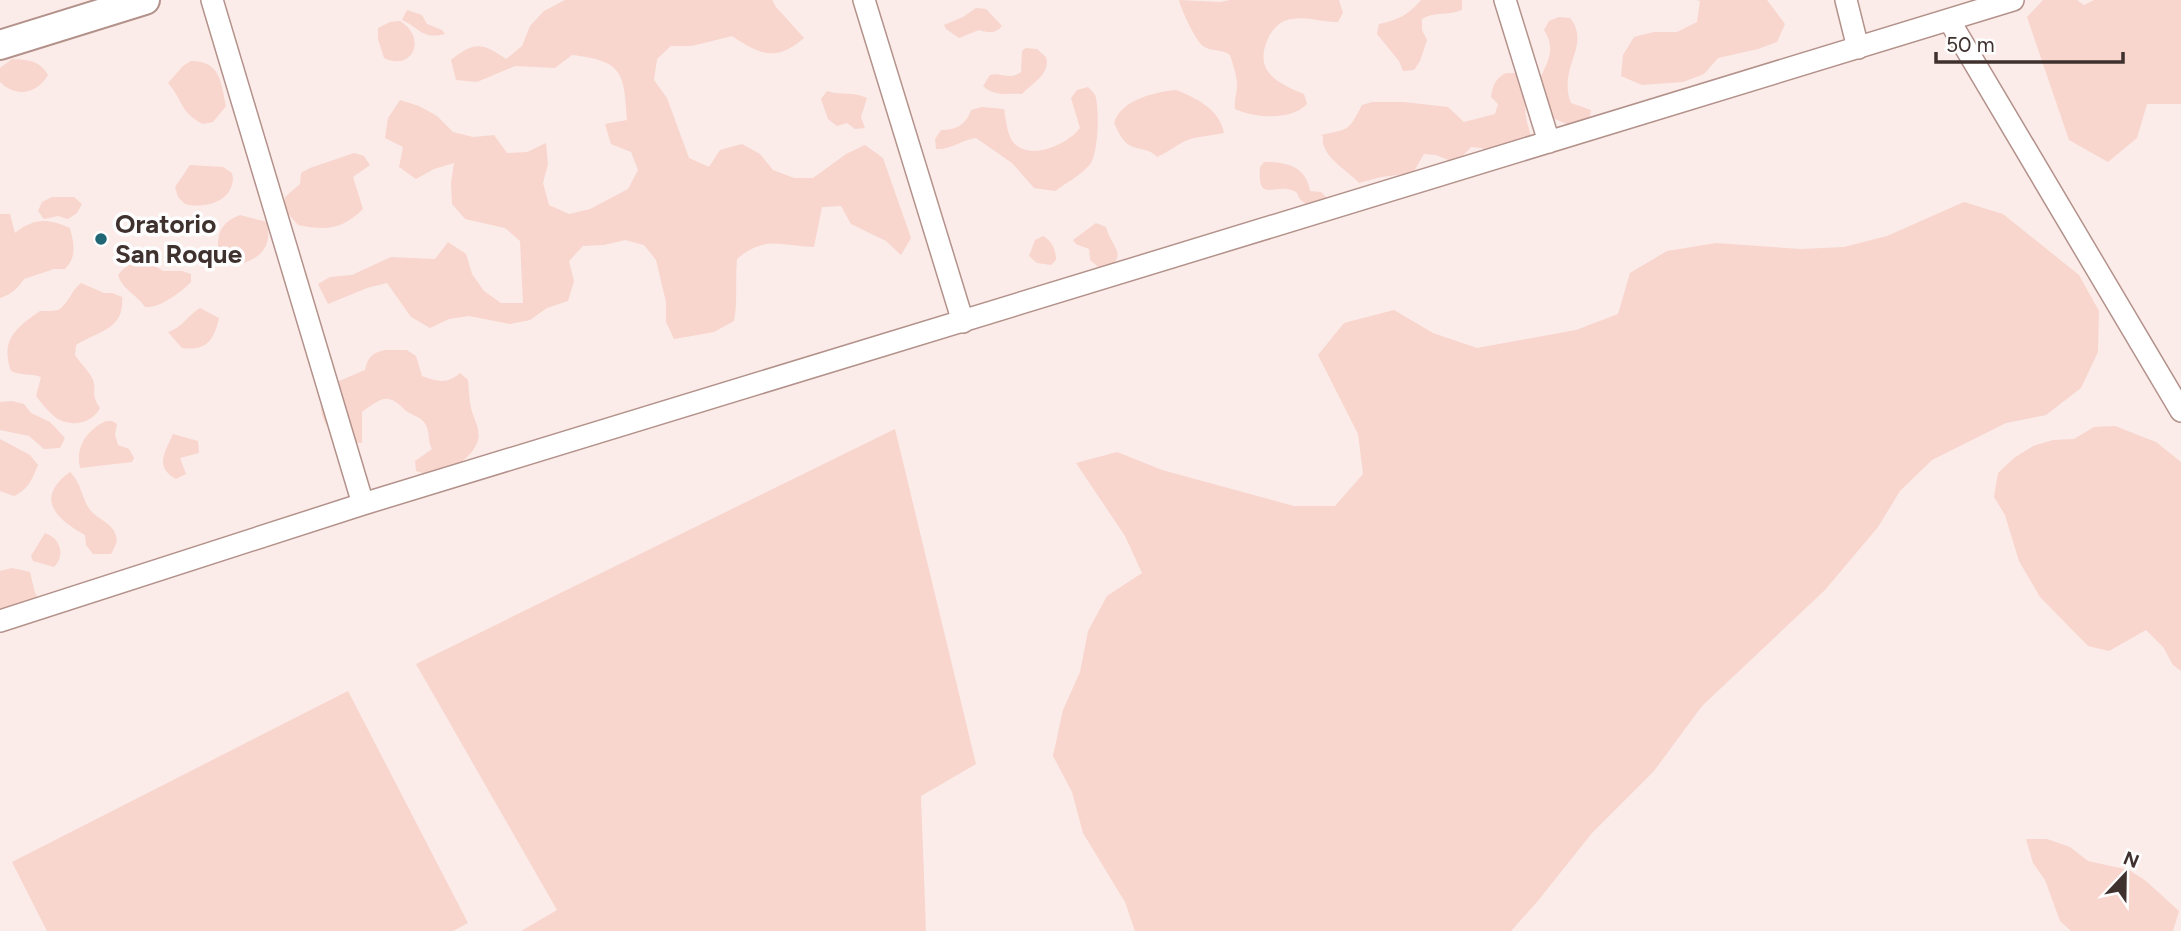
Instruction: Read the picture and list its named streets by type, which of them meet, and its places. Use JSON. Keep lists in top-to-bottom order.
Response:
{
  "places": ["Oratorio San Roque"],
  "scale_bar": "50 m",
  "north": "top"
}
